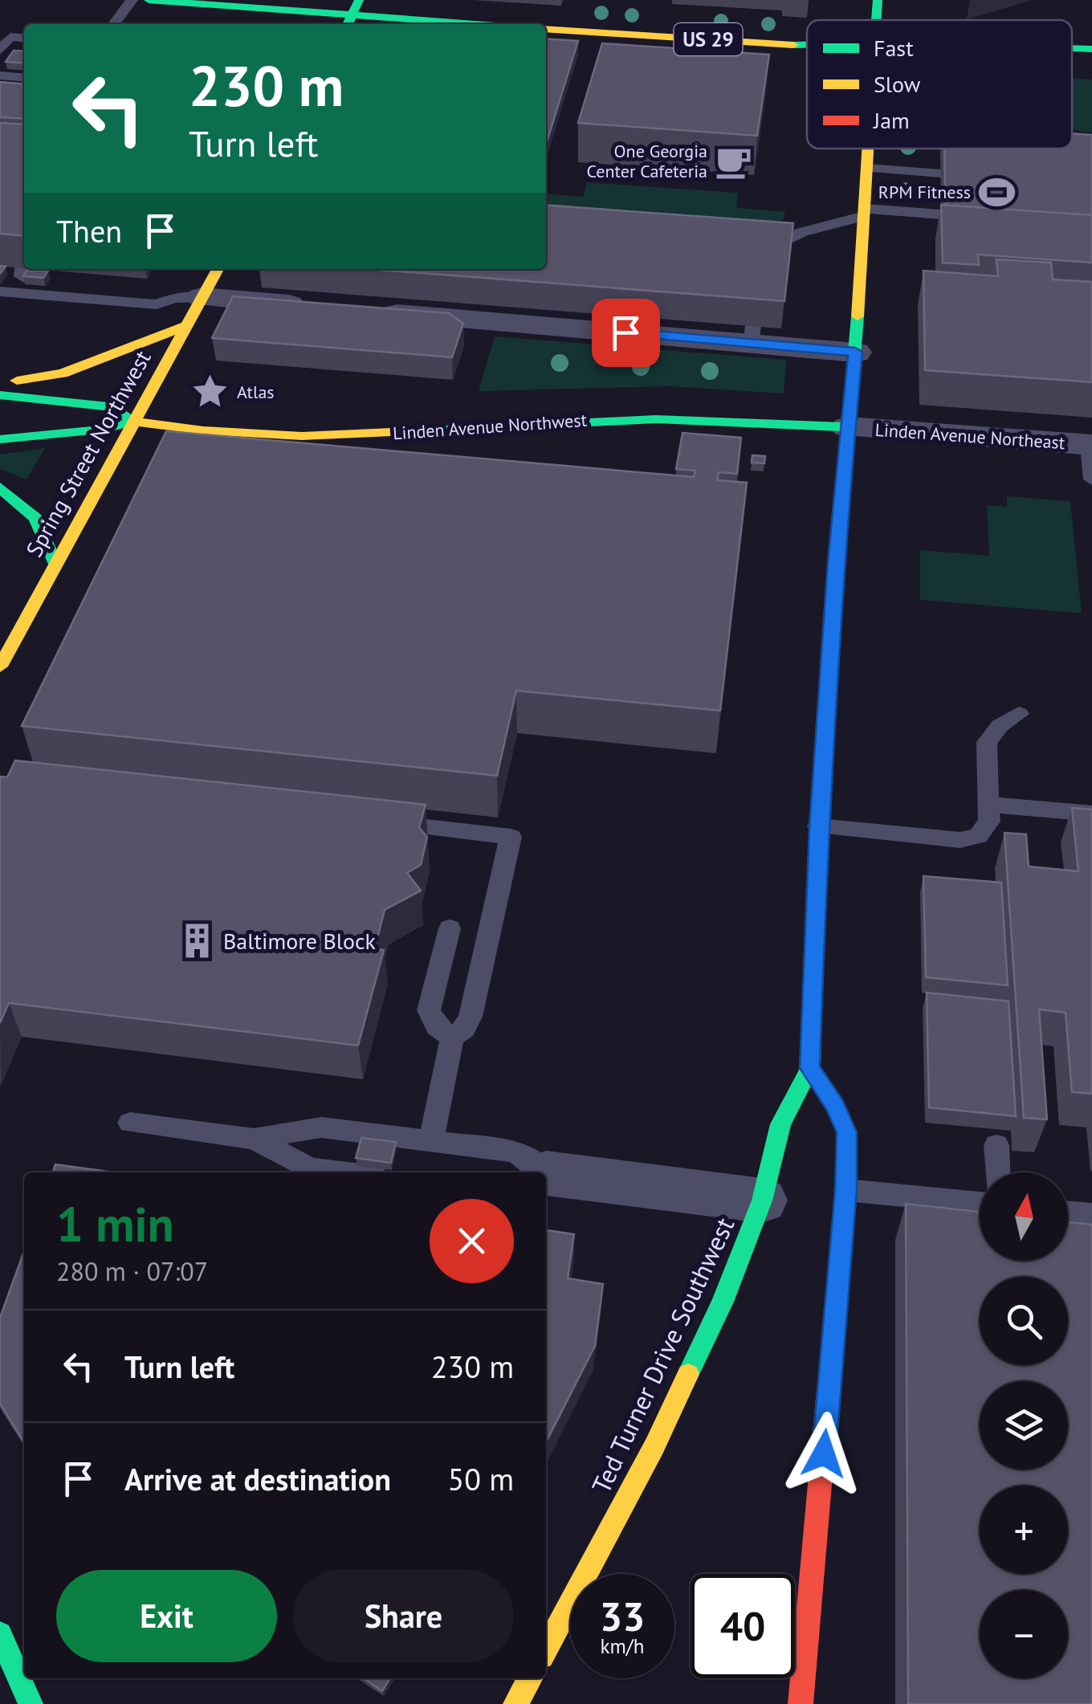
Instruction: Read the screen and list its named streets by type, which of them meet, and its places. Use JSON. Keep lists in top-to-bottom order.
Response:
{
  "streets": {
    "main road": [
      "US 29",
      "Linden Avenue Northwest",
      "Spring Street Northwest",
      "Ted Turner Drive Southwest"
    ],
    "street": ["Linden Avenue Northeast"]
  },
  "crossings": [
    ["Linden Avenue Northwest", "Linden Avenue Northeast"],
    ["Linden Avenue Northwest", "Spring Street Northwest"]
  ],
  "places": {
    "cafe": ["One Georgia Center Cafeteria"],
    "sports": ["RPM Fitness"],
    "place": ["Atlas"],
    "building": ["Baltimore Block"]
  },
  "legend": ["Fast", "Slow", "Jam"],
  "north": "top",
  "page": {
    "turn": ["230 m", "Turn left"],
    "then": "Then",
    "map_buttons": ["+", "−"],
    "heading": ["1 min", "280 m · 07:07"],
    "list": [
      {
        "name": "Turn left",
        "value": "230 m"
      },
      {
        "name": "Arrive at destination",
        "value": "50 m"
      }
    ],
    "buttons": ["Exit", "Share"],
    "speed": "33 km/h",
    "limit": "40"
  }
}
